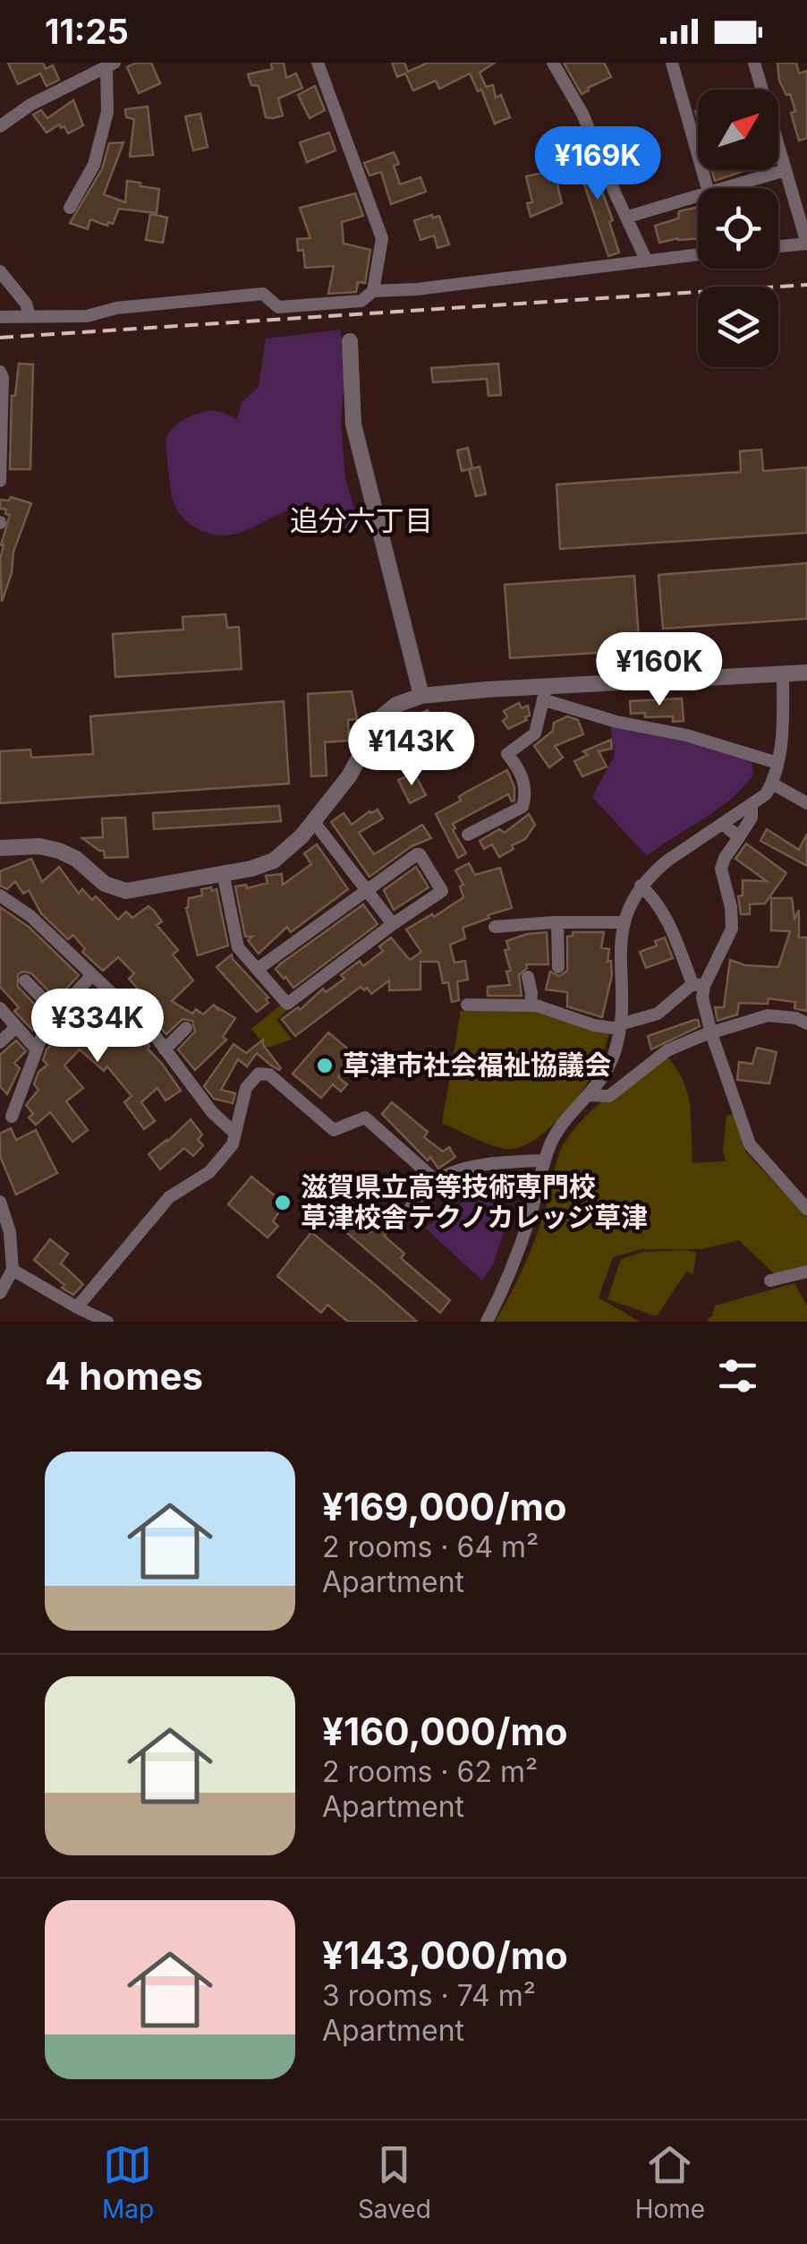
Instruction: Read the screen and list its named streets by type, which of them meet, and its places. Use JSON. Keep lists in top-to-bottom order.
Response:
{
  "districts": ["追分六丁目"],
  "places": ["草津市社会福祉協議会", "滋賀県立高等技術専門校 草津校舎テクノカレッジ草津"],
  "north": "top right",
  "page": {
    "status": "11:25",
    "price": [
      "¥169K",
      "¥160K",
      "¥143K",
      "¥334K"
    ],
    "heading": "4 homes",
    "list": [
      {
        "name": "¥169,000/mo",
        "note": "2 rooms · 64 m² · Apartment"
      },
      {
        "name": "¥160,000/mo",
        "note": "2 rooms · 62 m² · Apartment"
      },
      {
        "name": "¥143,000/mo",
        "note": "3 rooms · 74 m² · Apartment"
      }
    ],
    "tabs": ["Map", "Saved", "Home"]
  }
}
